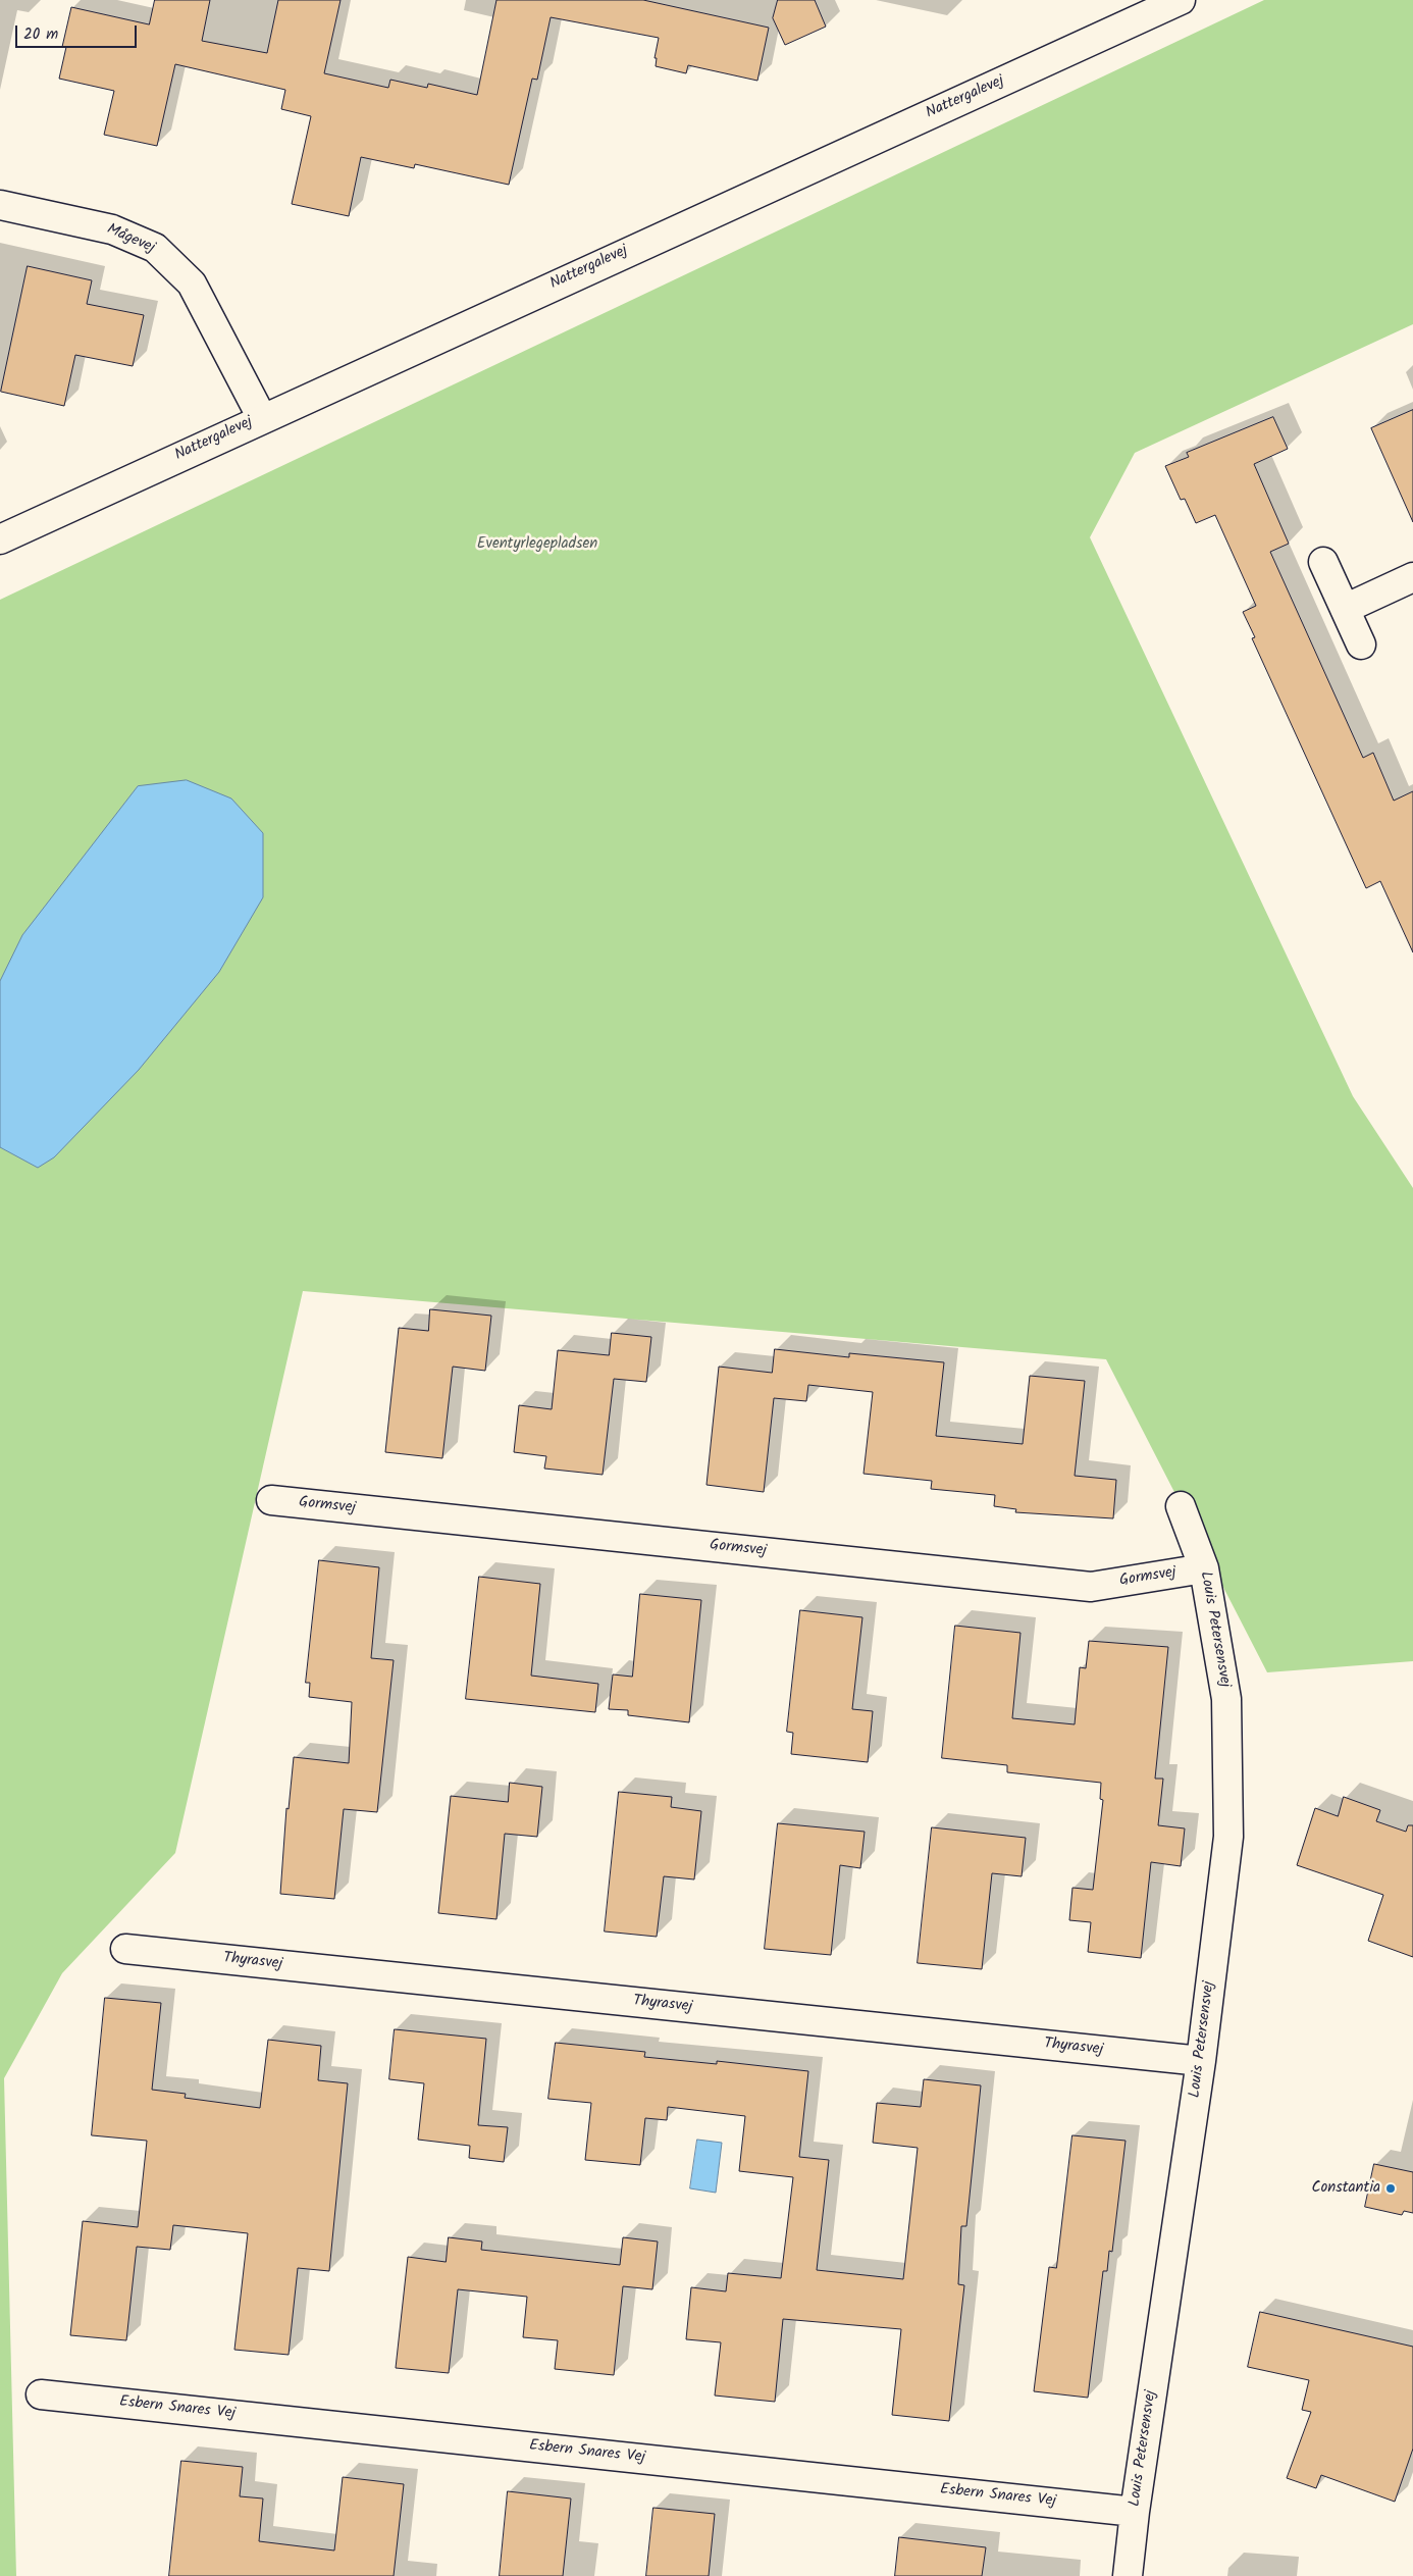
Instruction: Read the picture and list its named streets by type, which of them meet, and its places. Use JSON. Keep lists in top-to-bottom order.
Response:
{
  "streets": {
    "street": [
      "Nattergalevej",
      "Mågevej",
      "Gormsvej",
      "Louis Petersensvej",
      "Thyrasvej",
      "Esbern Snares Vej"
    ]
  },
  "crossings": [
    ["Nattergalevej", "Mågevej"],
    ["Gormsvej", "Louis Petersensvej"],
    ["Louis Petersensvej", "Thyrasvej"],
    ["Louis Petersensvej", "Esbern Snares Vej"]
  ],
  "parks": ["Eventyrlegepladsen"],
  "places": ["Constantia"],
  "scale_bar": "20 m"
}
